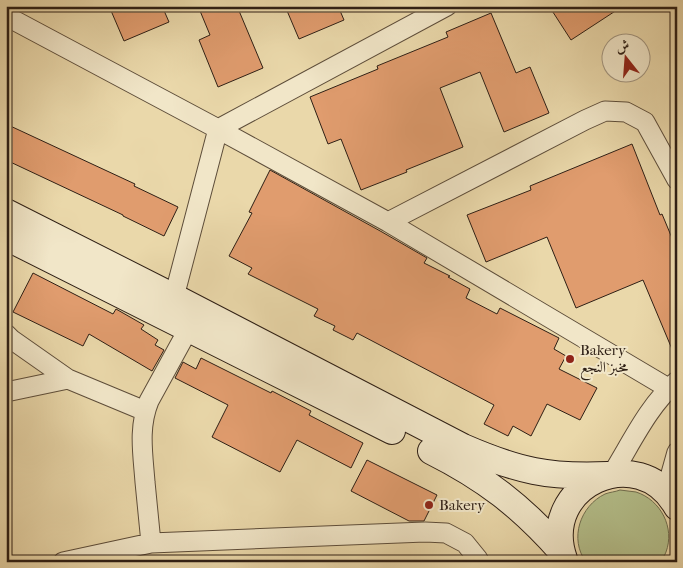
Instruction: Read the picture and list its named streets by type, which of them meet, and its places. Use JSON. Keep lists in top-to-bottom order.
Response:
{
  "places": ["Bakery مخبز النجع", "Bakery"],
  "north": "top"
}
